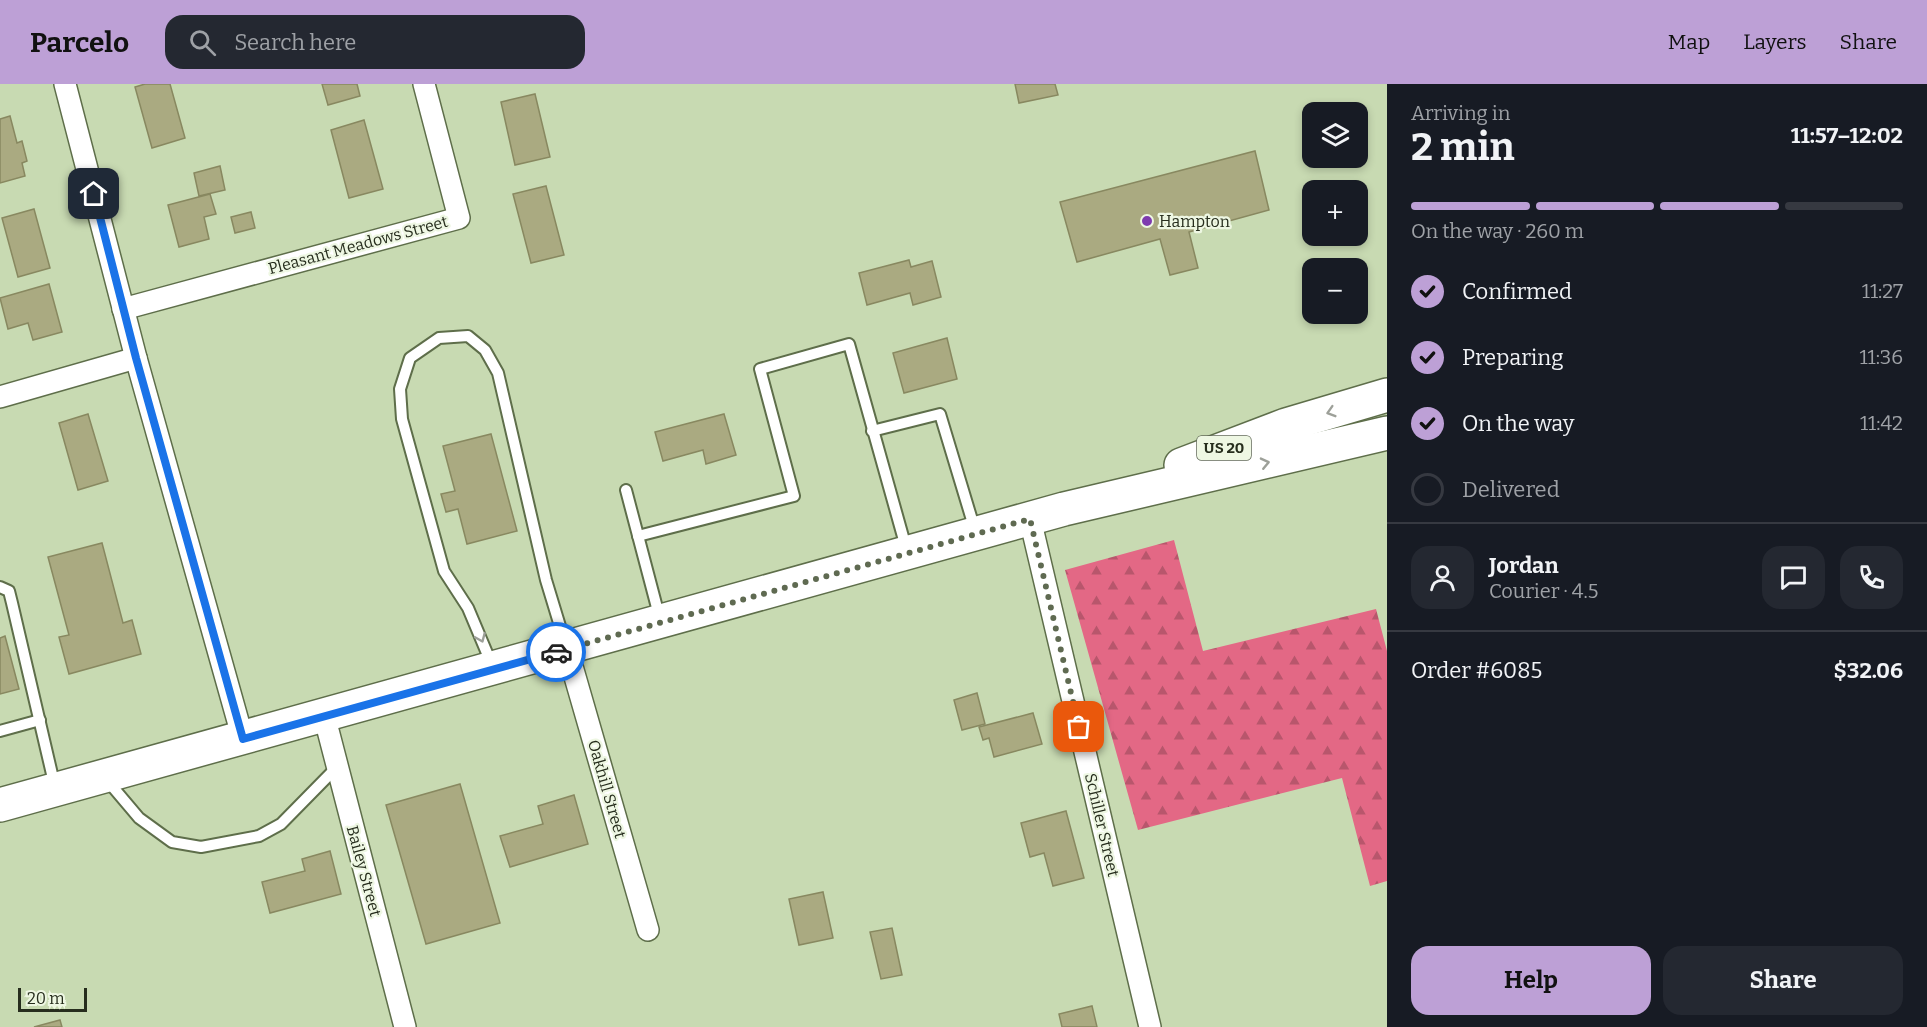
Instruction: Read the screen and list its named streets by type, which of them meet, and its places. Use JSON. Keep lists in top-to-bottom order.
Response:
{
  "streets": {
    "main road": ["US 20"],
    "street": [
      "Pleasant Meadows Street",
      "Oakhill Street",
      "Schiller Street",
      "Bailey Street"
    ]
  },
  "crossings": [
    ["US 20", "Oakhill Street"],
    ["US 20", "Schiller Street"],
    ["US 20", "Bailey Street"]
  ],
  "places": ["Hampton"],
  "scale_bar": "20 m",
  "page": {
    "header": "Parcelo",
    "search": "Search here",
    "nav": ["Map", "Layers", "Share"],
    "heading": ["2 min", "Arriving in", "11:57–12:02"],
    "panel": [
      "Jordan",
      "Courier · 4.5",
      "Order #6085",
      "$32.06"
    ],
    "map_buttons": ["+", "−"],
    "bar": "On the way · 260 m",
    "list": [
      ["Confirmed", "11:27"],
      ["Preparing", "11:36"],
      ["On the way", "11:42"],
      "Delivered"
    ],
    "buttons": ["Help", "Share"],
    "scale": "20 m"
  }
}
